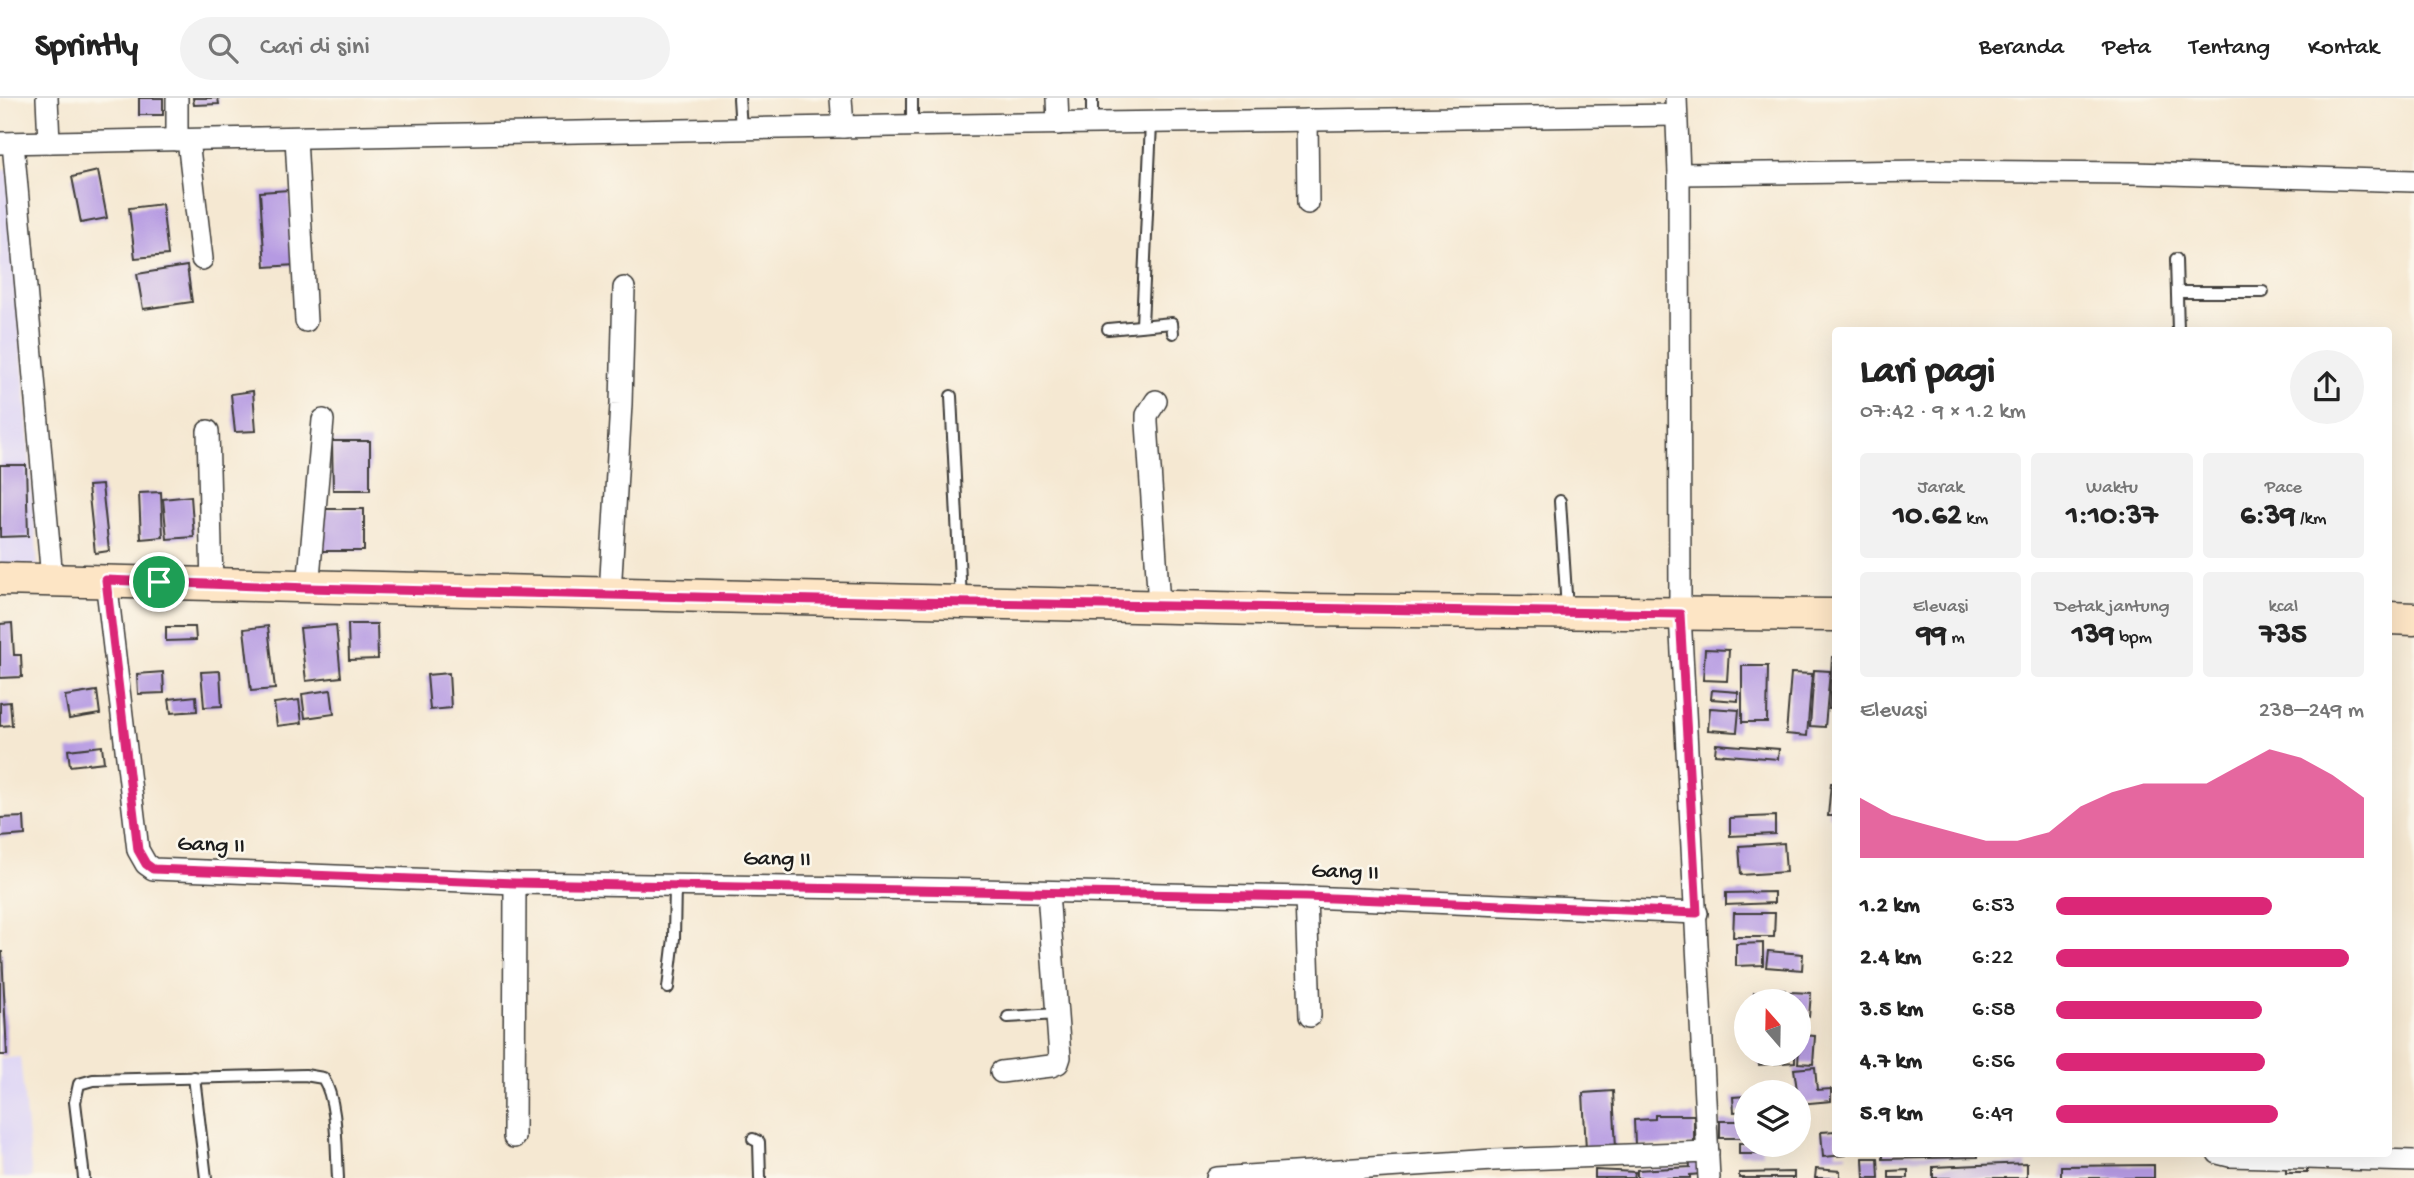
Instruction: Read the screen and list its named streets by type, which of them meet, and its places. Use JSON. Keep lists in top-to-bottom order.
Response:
{
  "streets": {
    "street": ["Gang II"]
  },
  "north": "top",
  "page": {
    "header": "Sprintly",
    "search": "Cari di sini",
    "nav": [
      "Beranda",
      "Peta",
      "Tentang",
      "Kontak"
    ],
    "heading": ["Lari pagi", "07:42 · 9 × 1.2 km"],
    "stats": [
      ["Jarak", "10.62 km"],
      ["Waktu", "1:10:37"],
      ["Pace", "6:39 /km"],
      ["Elevasi", "99 m"],
      ["Detak jantung", "139 bpm"],
      ["kcal", "735"]
    ],
    "chart": ["Elevasi", "238–249 m"],
    "list": [
      {
        "name": "1.2 km",
        "note": "6:53"
      },
      {
        "name": "2.4 km",
        "note": "6:22"
      },
      {
        "name": "3.5 km",
        "note": "6:58"
      },
      {
        "name": "4.7 km",
        "note": "6:56"
      },
      {
        "name": "5.9 km",
        "note": "6:49"
      }
    ]
  }
}
